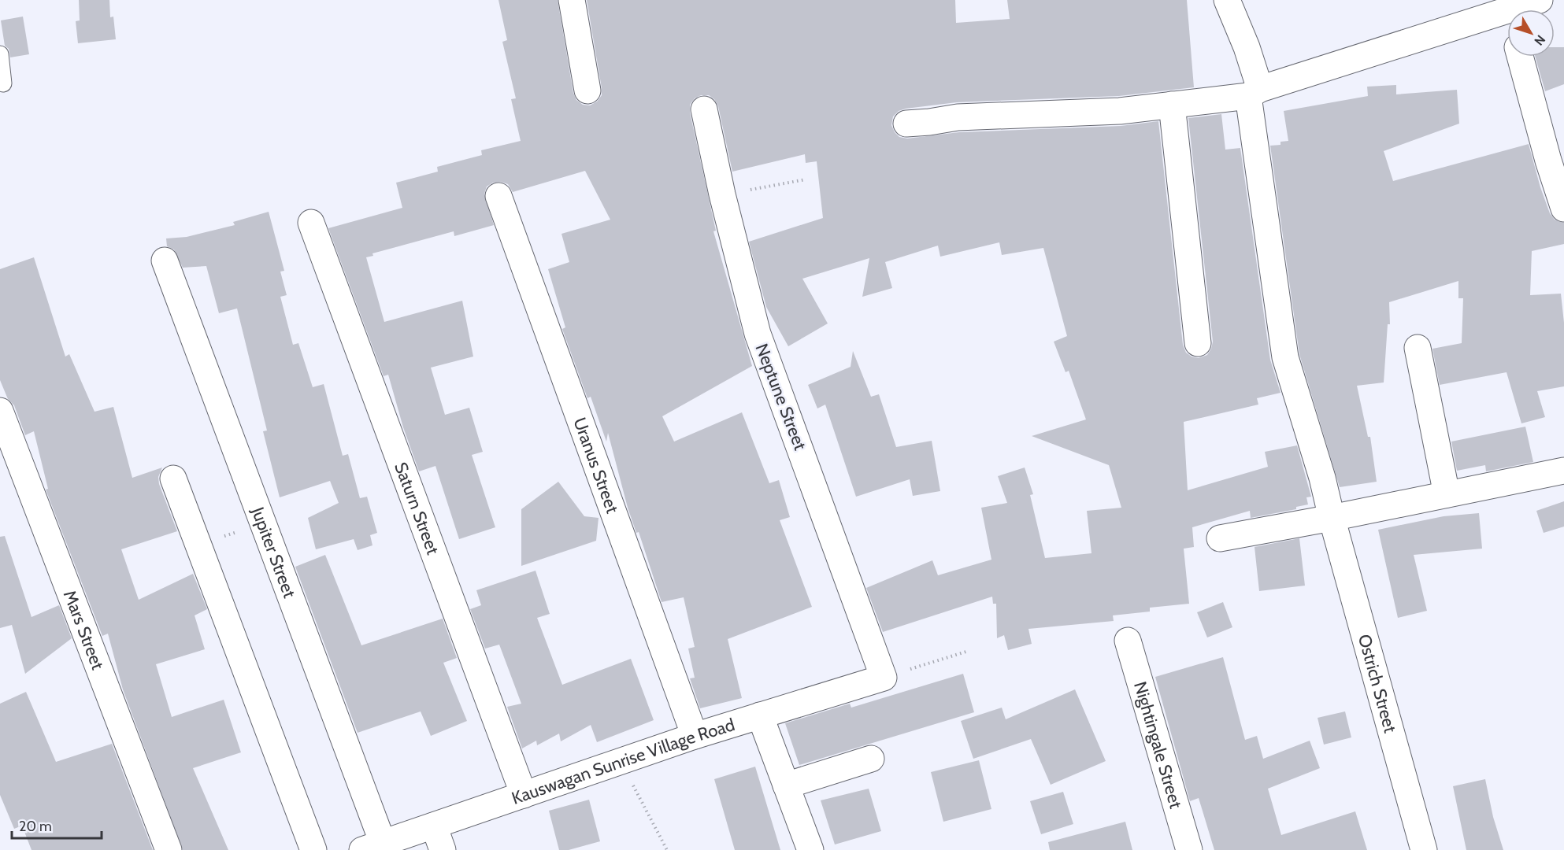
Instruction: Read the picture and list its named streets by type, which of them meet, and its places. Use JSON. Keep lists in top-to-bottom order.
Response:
{
  "streets": {
    "street": [
      "Neptune Street",
      "Uranus Street",
      "Saturn Street",
      "Jupiter Street",
      "Mars Street",
      "Ostrich Street",
      "Nightingale Street",
      "Kauswagan Sunrise Village Road"
    ]
  },
  "crossings": [
    ["Neptune Street", "Kauswagan Sunrise Village Road"],
    ["Uranus Street", "Kauswagan Sunrise Village Road"],
    ["Saturn Street", "Kauswagan Sunrise Village Road"],
    ["Jupiter Street", "Kauswagan Sunrise Village Road"]
  ],
  "scale_bar": "20 m",
  "north": "bottom right"
}
